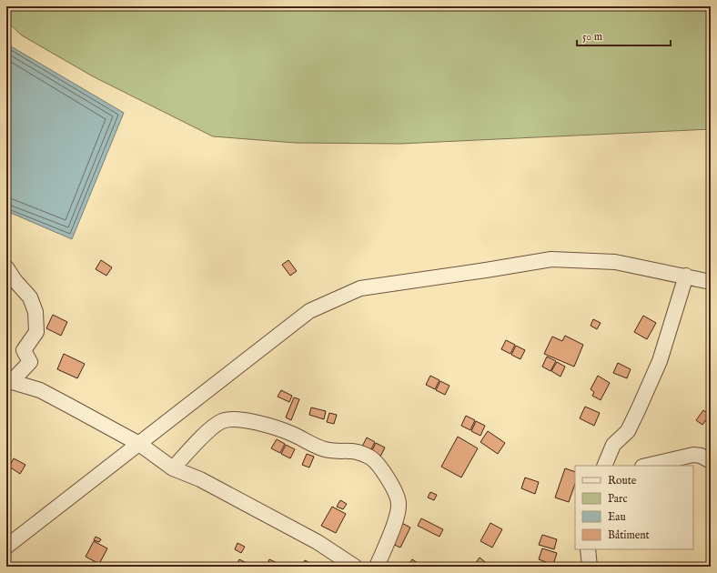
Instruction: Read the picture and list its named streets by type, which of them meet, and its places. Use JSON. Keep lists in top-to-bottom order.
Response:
{
  "legend": [
    "Route",
    "Parc",
    "Eau",
    "Bâtiment"
  ],
  "scale_bar": "50 m"
}
